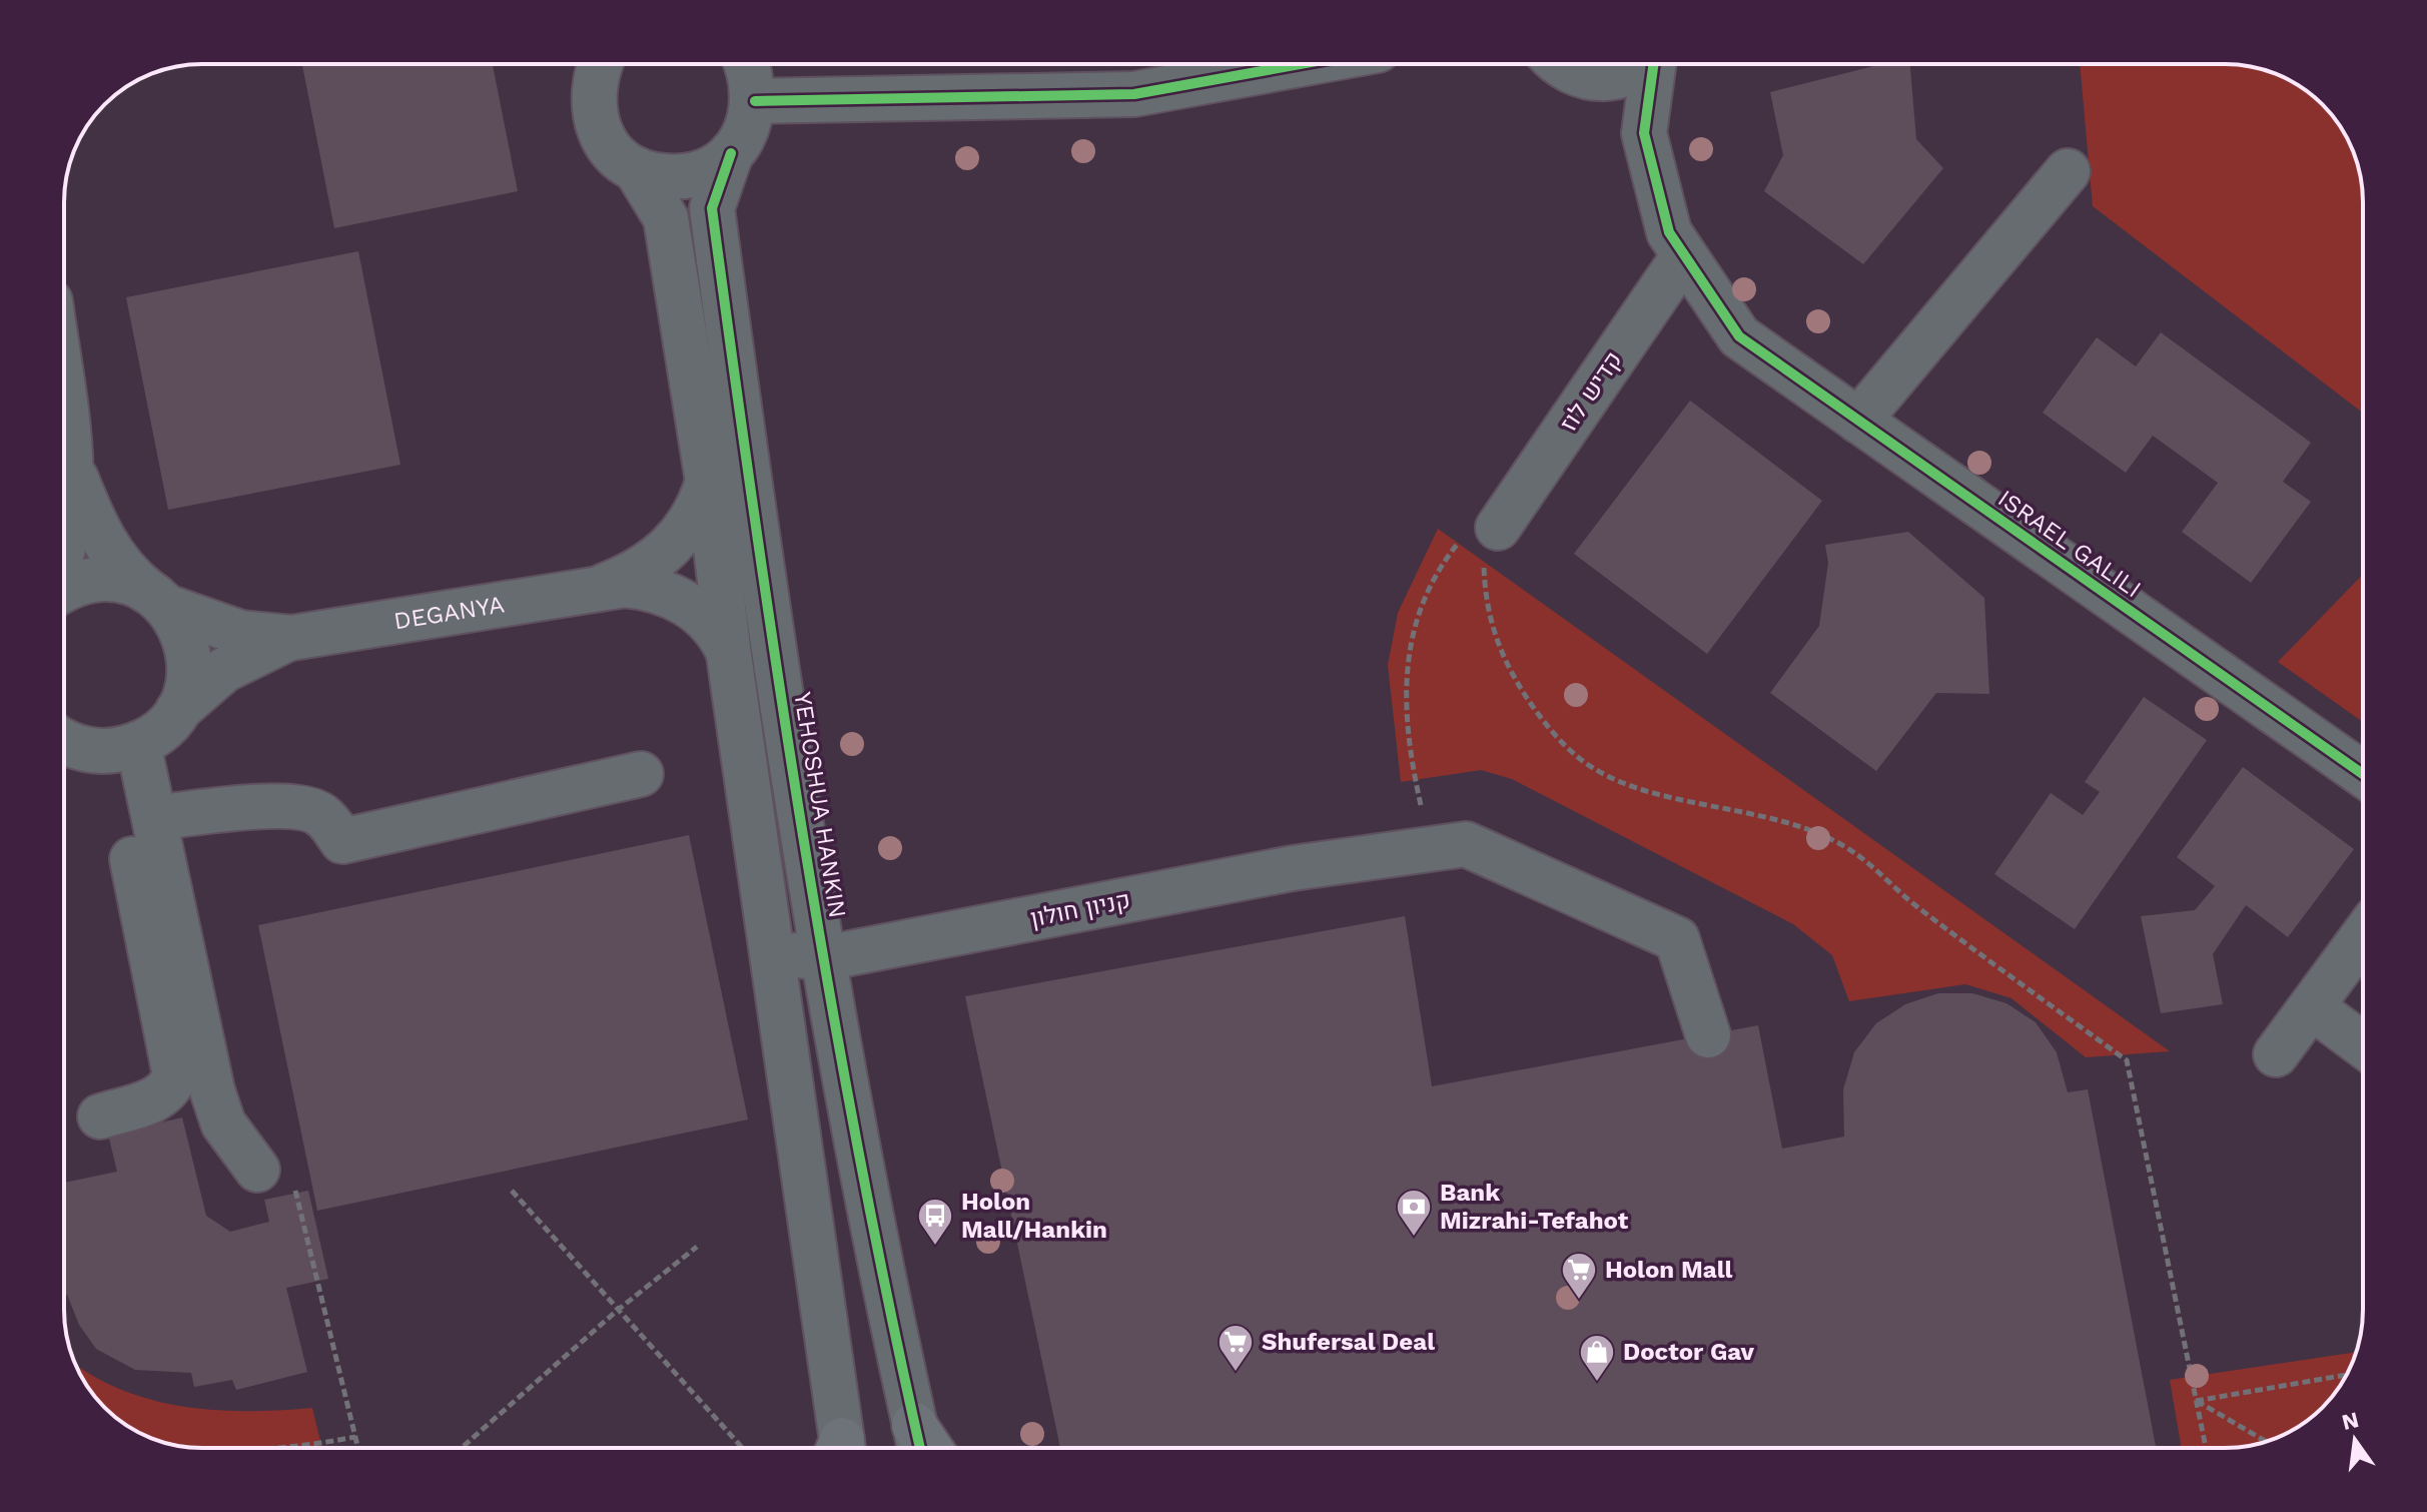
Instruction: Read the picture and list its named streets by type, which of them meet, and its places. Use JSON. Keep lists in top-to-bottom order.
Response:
{
  "streets": {
    "street": [
      "קדיש לוז",
      "ISRAEL GALILI",
      "DEGANYA",
      "YEHOSHUA HANKIN",
      "קניון חולון"
    ]
  },
  "crossings": [
    ["קדיש לוז", "ISRAEL GALILI"],
    ["YEHOSHUA HANKIN", "קניון חולון"]
  ],
  "places": {
    "bank": ["Bank Mizrahi-Tefahot"],
    "bus stop": ["Holon Mall/Hankin"],
    "supermarket": ["Holon Mall", "Shufersal Deal"],
    "shop": ["Doctor Gav"]
  },
  "north": "top"
}
